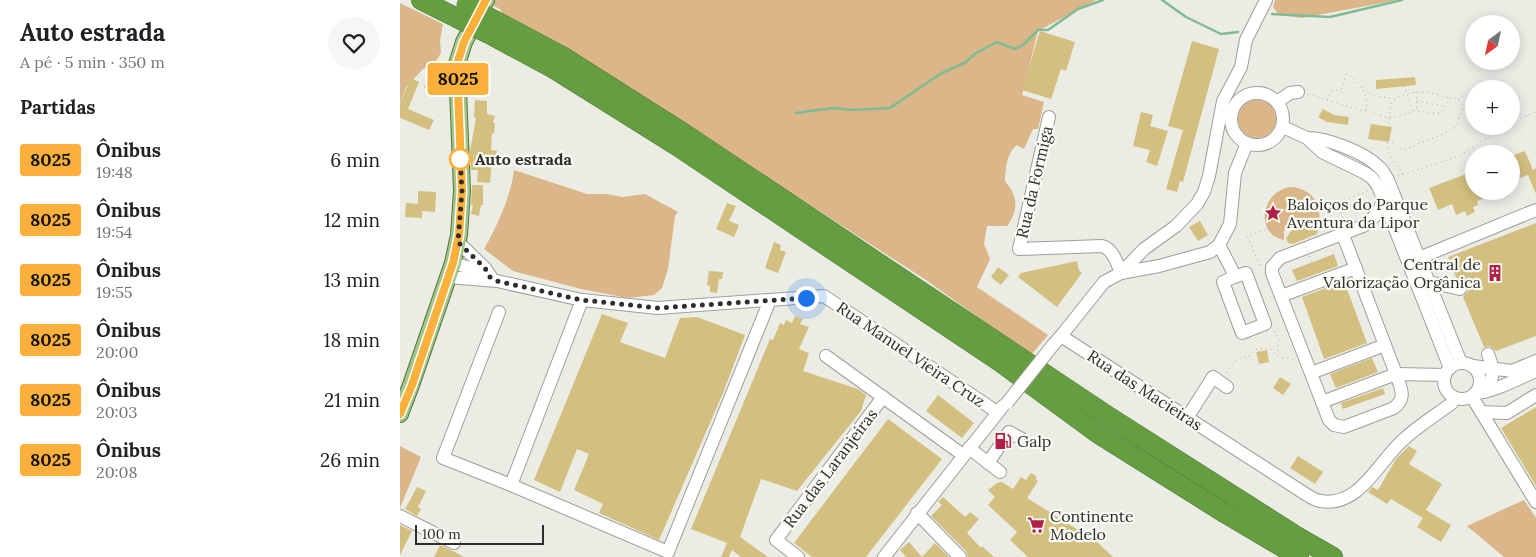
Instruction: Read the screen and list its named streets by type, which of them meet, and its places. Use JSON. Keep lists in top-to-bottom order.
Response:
{
  "streets": {
    "street": [
      "Rua da Formiga",
      "Rua Manuel Vieira Cruz",
      "Rua das Macieiras",
      "Rua das Laranjeiras"
    ]
  },
  "places": {
    "other": ["Auto estrada"],
    "place": ["Baloiços do Parque Aventura da Lipor"],
    "building": ["Central de Valorização Orgânica"],
    "fuel station": ["Galp"],
    "supermarket": ["Continente Modelo"]
  },
  "lines": ["bus line 8025"],
  "scale_bar": "100 m",
  "north": "bottom left",
  "page": {
    "heading": [
      ["Auto estrada", "A pé · 5 min · 350 m"],
      "Partidas"
    ],
    "on_map": "8025",
    "map_buttons": ["+", "−"],
    "list": [
      {
        "mark": "8025",
        "name": "Ônibus",
        "note": "19:48",
        "value": "6 min"
      },
      {
        "mark": "8025",
        "name": "Ônibus",
        "note": "19:54",
        "value": "12 min"
      },
      {
        "mark": "8025",
        "name": "Ônibus",
        "note": "19:55",
        "value": "13 min"
      },
      {
        "mark": "8025",
        "name": "Ônibus",
        "note": "20:00",
        "value": "18 min"
      },
      {
        "mark": "8025",
        "name": "Ônibus",
        "note": "20:03",
        "value": "21 min"
      },
      {
        "mark": "8025",
        "name": "Ônibus",
        "note": "20:08",
        "value": "26 min"
      }
    ],
    "scale": "100 m"
  }
}
